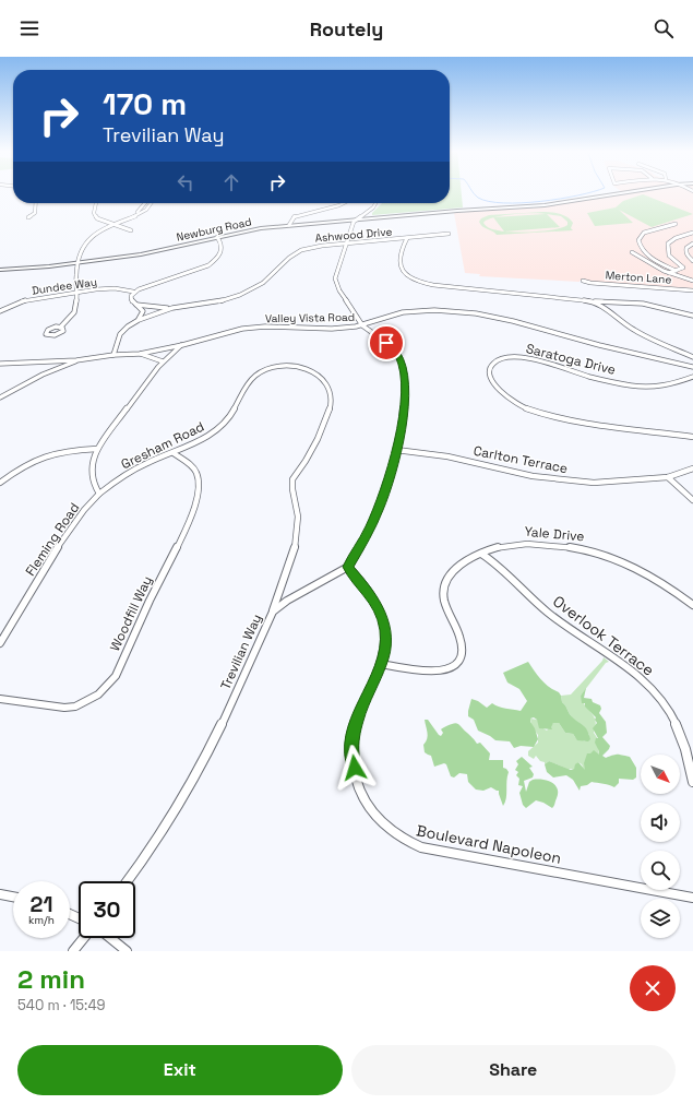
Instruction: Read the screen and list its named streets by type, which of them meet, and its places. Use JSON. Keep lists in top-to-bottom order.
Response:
{
  "streets": {
    "main road": ["Newburg Road"],
    "street": [
      "Ashwood Drive",
      "Merton Lane",
      "Dundee Way",
      "Valley Vista Road",
      "Saratoga Drive",
      "Gresham Road",
      "Carlton Terrace",
      "Yale Drive",
      "Fleming Road",
      "Woodfill Way",
      "Overlook Terrace",
      "Trevilian Way",
      "Boulevard Napoleon"
    ]
  },
  "crossings": [
    ["Ashwood Drive", "Valley Vista Road"],
    ["Gresham Road", "Fleming Road"],
    ["Gresham Road", "Woodfill Way"],
    ["Gresham Road", "Trevilian Way"],
    ["Yale Drive", "Overlook Terrace"],
    ["Yale Drive", "Boulevard Napoleon"],
    ["Trevilian Way", "Boulevard Napoleon"]
  ],
  "north": "bottom right",
  "page": {
    "header": "Routely",
    "turn": ["170 m", "Trevilian Way"],
    "speed": "21 km/h",
    "limit": "30",
    "heading": ["2 min", "540 m · 15:49"],
    "buttons": ["Exit", "Share"]
  }
}
